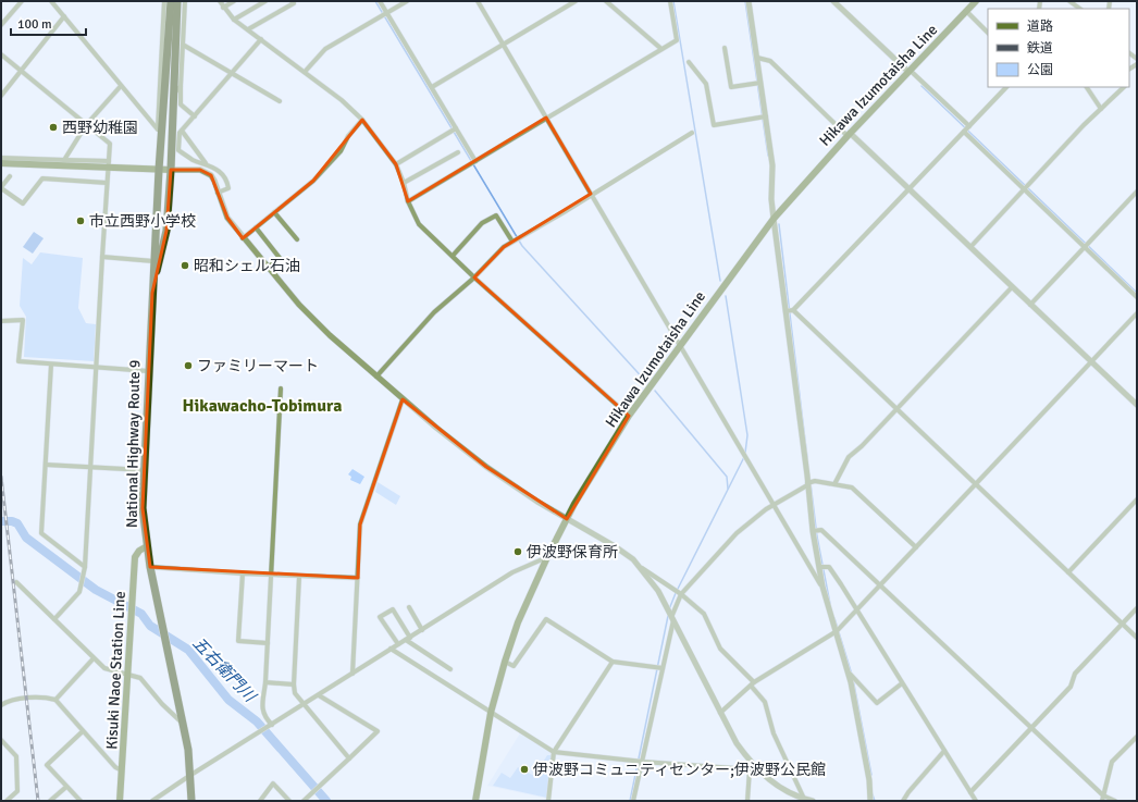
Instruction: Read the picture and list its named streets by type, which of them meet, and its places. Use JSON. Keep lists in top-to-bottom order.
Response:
{
  "streets": {
    "highway": ["National Highway Route 9"],
    "main road": ["Hikawa Izumotaisha Line", "Kisuki Naoe Station Line"]
  },
  "crossings": [
    ["National Highway Route 9", "Kisuki Naoe Station Line"]
  ],
  "districts": ["Hikawacho-Tobimura"],
  "water": ["五右衛門川"],
  "places": [
    "西野幼稚園",
    "市立西野小学校",
    "昭和シェル石油",
    "ファミリーマート",
    "伊波野保育所",
    "伊波野コミュニティセンター;伊波野公民館"
  ],
  "legend": ["道路", "鉄道", "公園"],
  "scale_bar": "100 m"
}
